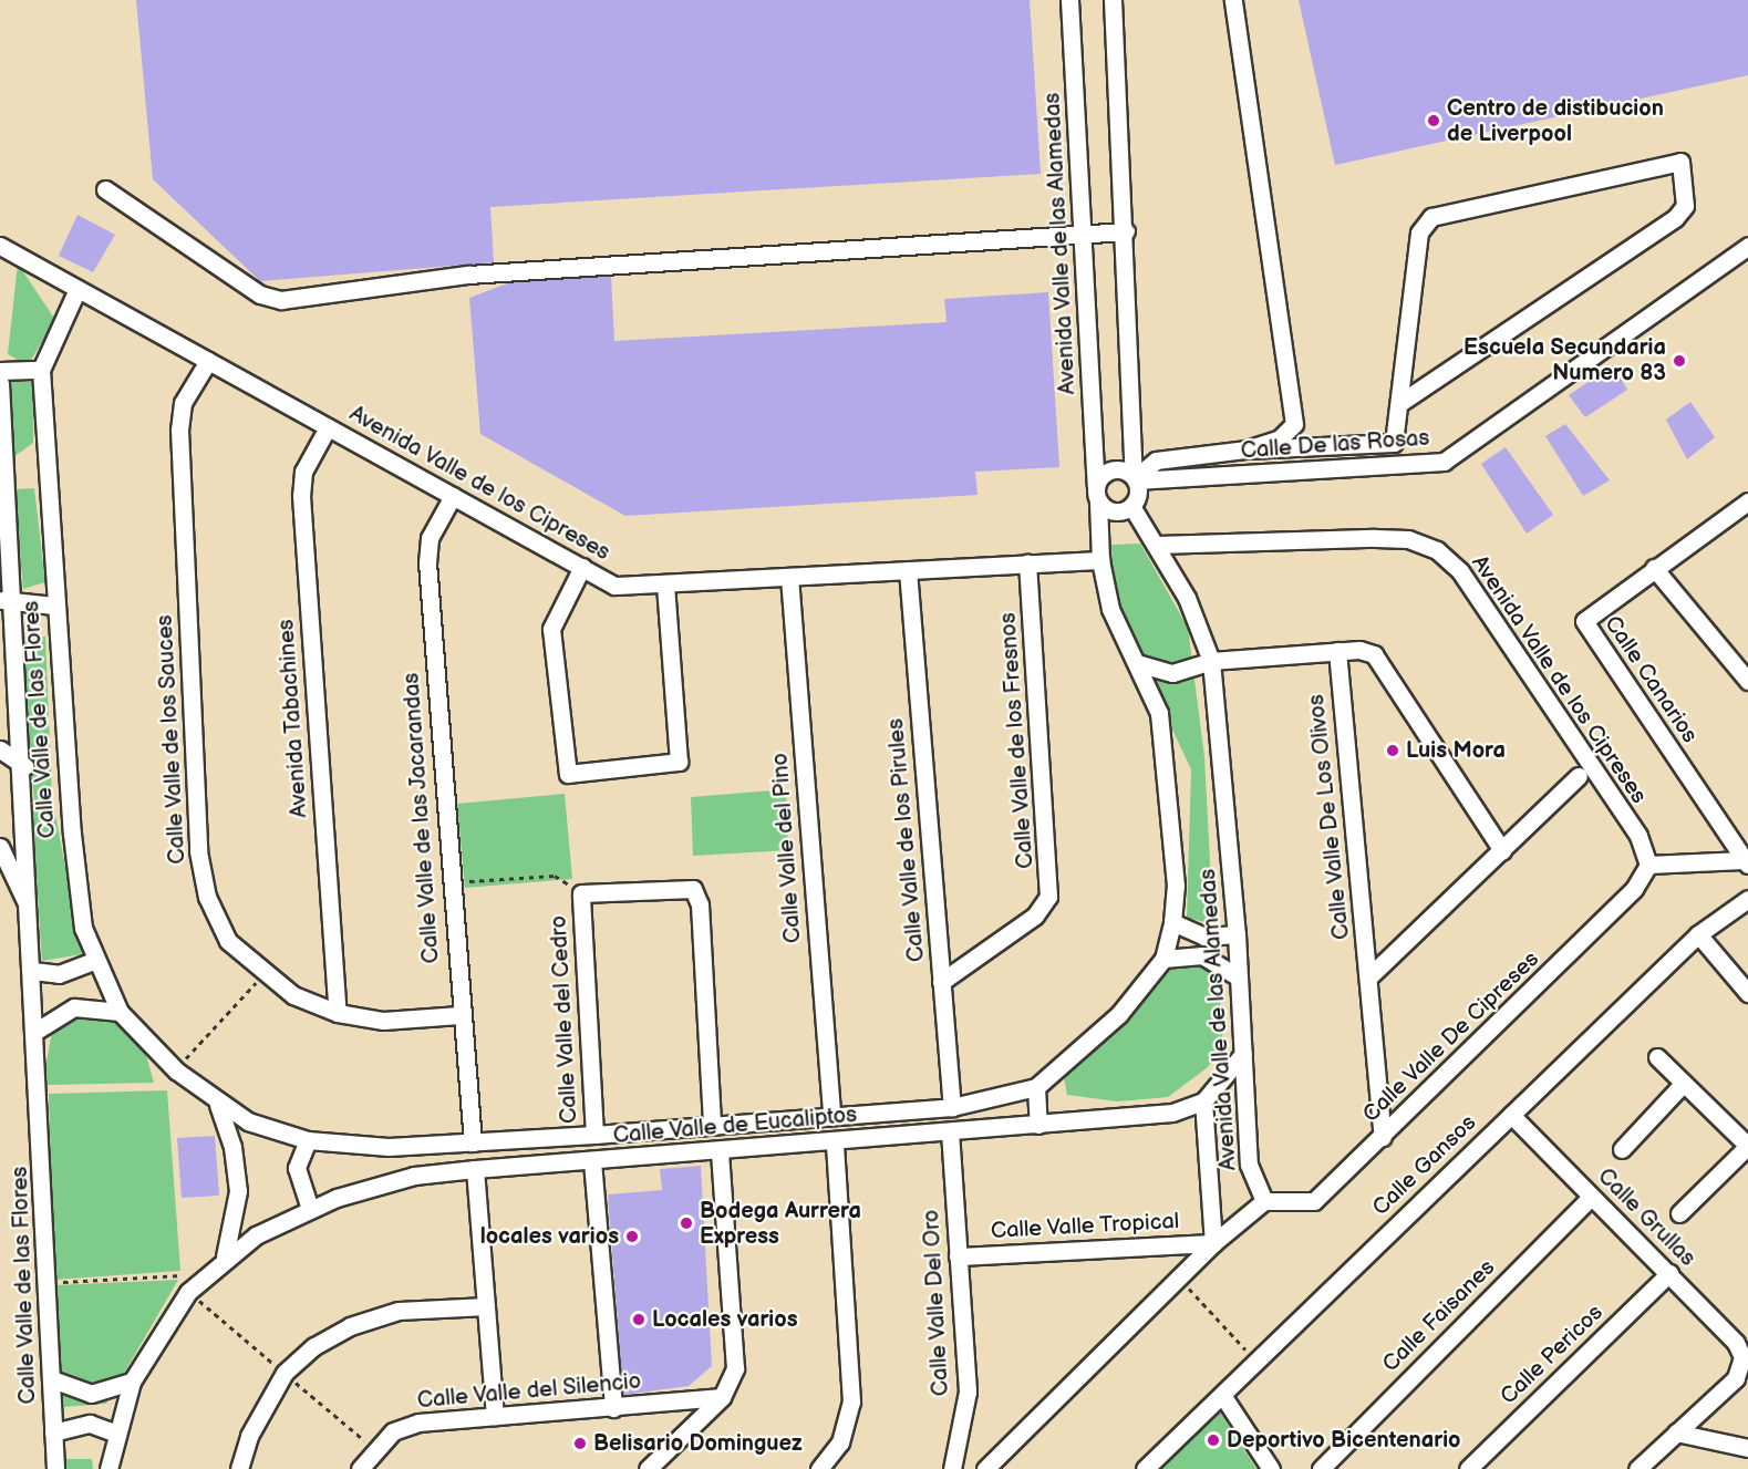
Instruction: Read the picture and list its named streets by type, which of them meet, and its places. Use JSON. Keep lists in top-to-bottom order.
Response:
{
  "streets": {
    "street": [
      "Avenida Valle de las Alamedas",
      "Calle De las Rosas",
      "Avenida Valle de los Cipreses",
      "Calle Canarios",
      "Avenida Tabachines",
      "Calle Valle de las Flores",
      "Calle Valle de los Sauces",
      "Calle Valle de los Fresnos",
      "Calle Valle De Los Olivos",
      "Calle Valle de las Jacarandas",
      "Calle Valle de los Pirules",
      "Calle Valle del Pino",
      "Calle Valle del Cedro",
      "Calle Valle De Cipreses",
      "Calle Valle de Eucaliptos",
      "Calle Gansos",
      "Calle Grullas",
      "Calle Valle Tropical",
      "Calle Valle Del Oro",
      "Calle Faisanes",
      "Calle Pericos",
      "Calle Valle del Silencio"
    ]
  },
  "crossings": [
    ["Avenida Valle de las Alamedas", "Calle De las Rosas"],
    ["Avenida Valle de las Alamedas", "Avenida Valle de los Cipreses"],
    ["Avenida Valle de las Alamedas", "Calle Valle De Cipreses"],
    ["Avenida Valle de las Alamedas", "Calle Valle de Eucaliptos"],
    ["Avenida Valle de los Cipreses", "Avenida Tabachines"],
    ["Avenida Valle de los Cipreses", "Calle Valle de las Flores"],
    ["Avenida Valle de los Cipreses", "Calle Valle de los Sauces"],
    ["Avenida Valle de los Cipreses", "Calle Valle de los Fresnos"],
    ["Avenida Valle de los Cipreses", "Calle Valle de las Jacarandas"],
    ["Avenida Valle de los Cipreses", "Calle Valle de los Pirules"],
    ["Avenida Valle de los Cipreses", "Calle Valle del Pino"],
    ["Avenida Valle de los Cipreses", "Calle Valle De Cipreses"],
    ["Avenida Tabachines", "Calle Valle de los Sauces"],
    ["Calle Valle de las Flores", "Calle Valle de Eucaliptos"],
    ["Calle Valle de los Sauces", "Calle Valle de las Jacarandas"],
    ["Calle Valle de los Fresnos", "Calle Valle de los Pirules"],
    ["Calle Valle De Los Olivos", "Calle Valle De Cipreses"],
    ["Calle Valle de las Jacarandas", "Calle Valle de Eucaliptos"],
    ["Calle Valle de los Pirules", "Calle Valle de Eucaliptos"],
    ["Calle Valle del Pino", "Calle Valle de Eucaliptos"],
    ["Calle Valle del Cedro", "Calle Valle de Eucaliptos"],
    ["Calle Valle de Eucaliptos", "Calle Valle Del Oro"],
    ["Calle Gansos", "Calle Grullas"],
    ["Calle Grullas", "Calle Faisanes"],
    ["Calle Grullas", "Calle Pericos"],
    ["Calle Valle Tropical", "Calle Valle Del Oro"]
  ],
  "places": [
    "Centro de distibucion de Liverpool",
    "Escuela Secundaria Numero 83",
    "Luis Mora",
    "Bodega Aurrera Express",
    "locales varios",
    "Locales varios",
    "Deportivo Bicentenario",
    "Belisario Dominguez"
  ]
}
